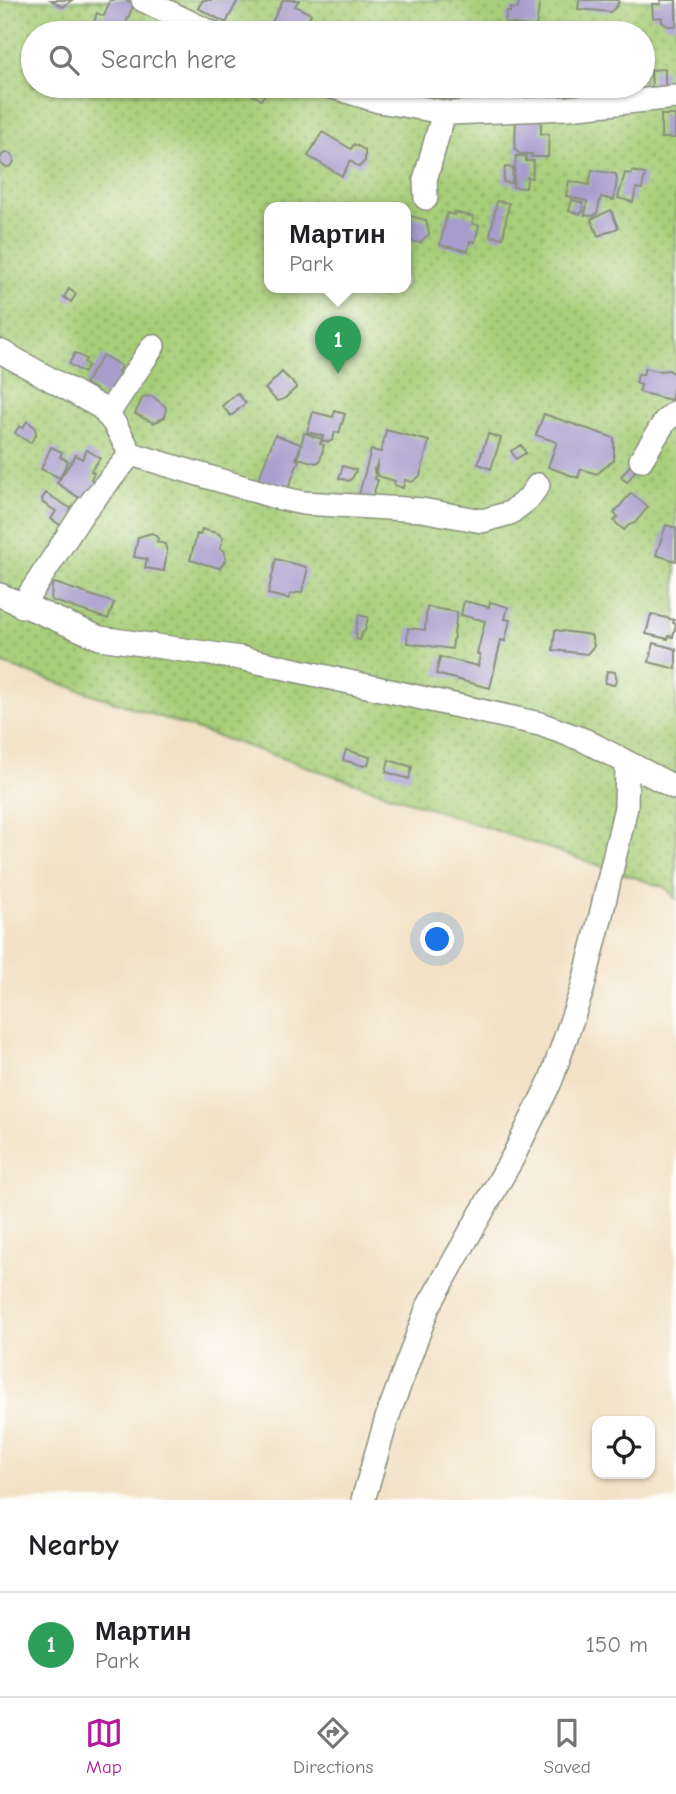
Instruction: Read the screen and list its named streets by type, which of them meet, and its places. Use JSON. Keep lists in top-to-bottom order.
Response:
{
  "page": {
    "search": "Search here",
    "popup": ["Мартин", "Park"],
    "pins": "1",
    "heading": "Nearby",
    "list": [
      {
        "mark": "1",
        "name": "Мартин",
        "note": "Park",
        "value": "150 m"
      }
    ],
    "nav": ["Map", "Directions", "Saved"]
  }
}
